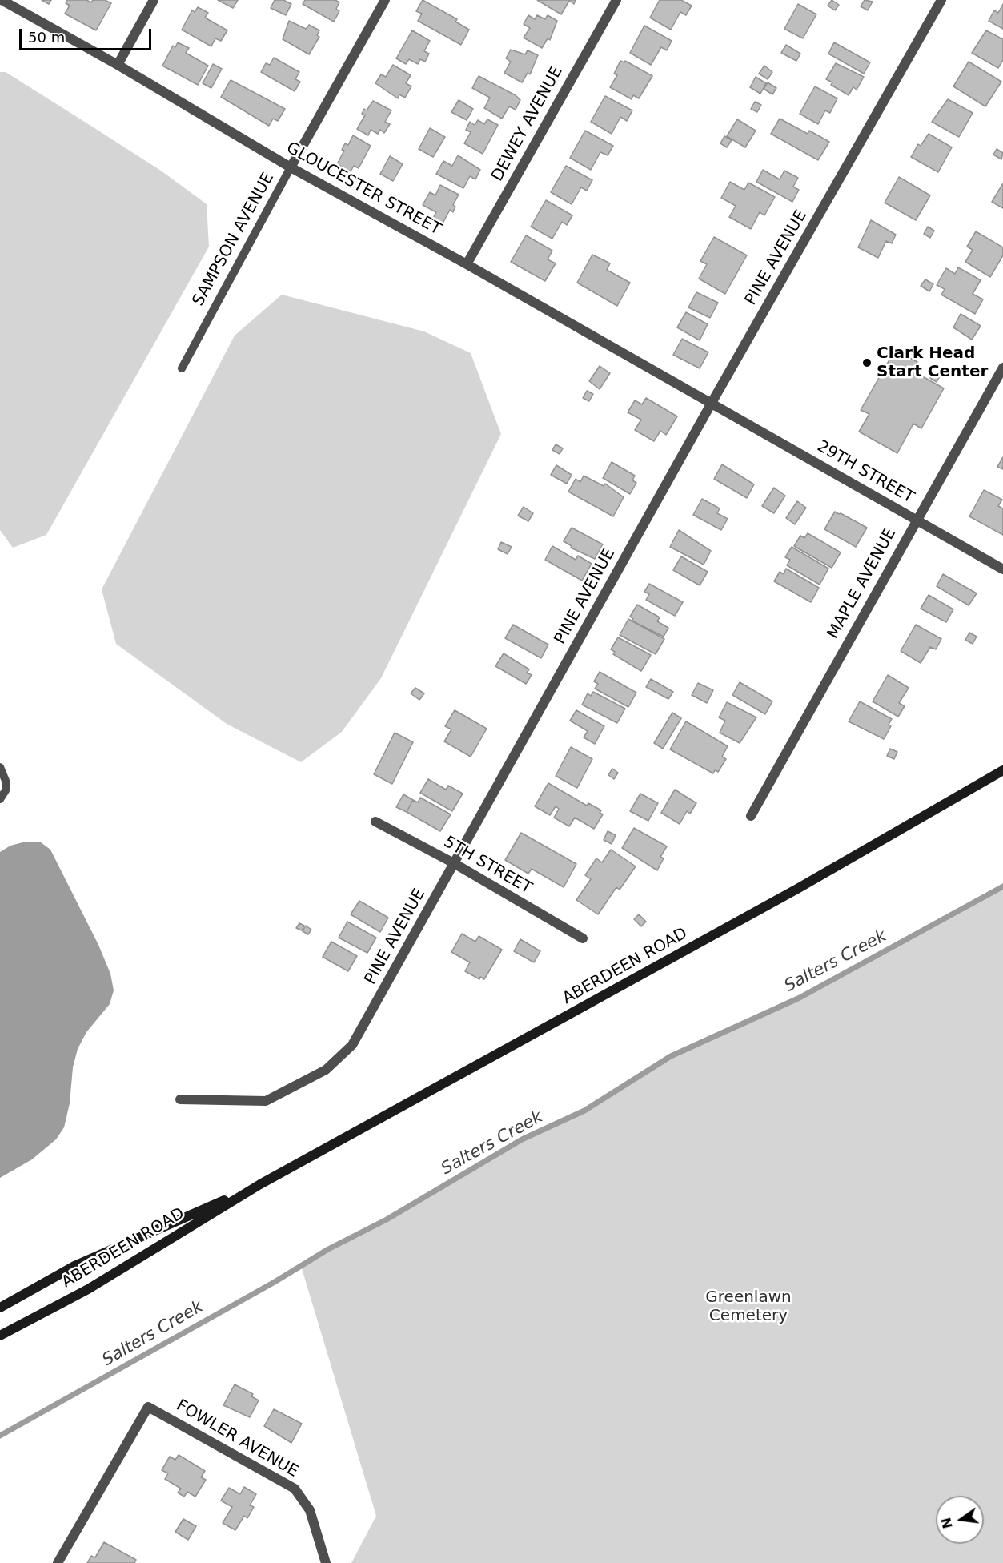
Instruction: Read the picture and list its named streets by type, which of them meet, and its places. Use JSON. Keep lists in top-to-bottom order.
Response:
{
  "streets": {
    "main road": ["ABERDEEN ROAD"],
    "street": [
      "DEWEY AVENUE",
      "GLOUCESTER STREET",
      "SAMPSON AVENUE",
      "PINE AVENUE",
      "29TH STREET",
      "MAPLE AVENUE",
      "5TH STREET",
      "FOWLER AVENUE"
    ]
  },
  "crossings": [
    ["DEWEY AVENUE", "GLOUCESTER STREET"],
    ["GLOUCESTER STREET", "SAMPSON AVENUE"],
    ["GLOUCESTER STREET", "PINE AVENUE"],
    ["GLOUCESTER STREET", "29TH STREET"],
    ["PINE AVENUE", "29TH STREET"],
    ["PINE AVENUE", "5TH STREET"],
    ["29TH STREET", "MAPLE AVENUE"]
  ],
  "water": ["Salters Creek"],
  "parks": ["Greenlawn Cemetery"],
  "places": ["Clark Head Start Center"],
  "scale_bar": "50 m",
  "north": "left"
}
